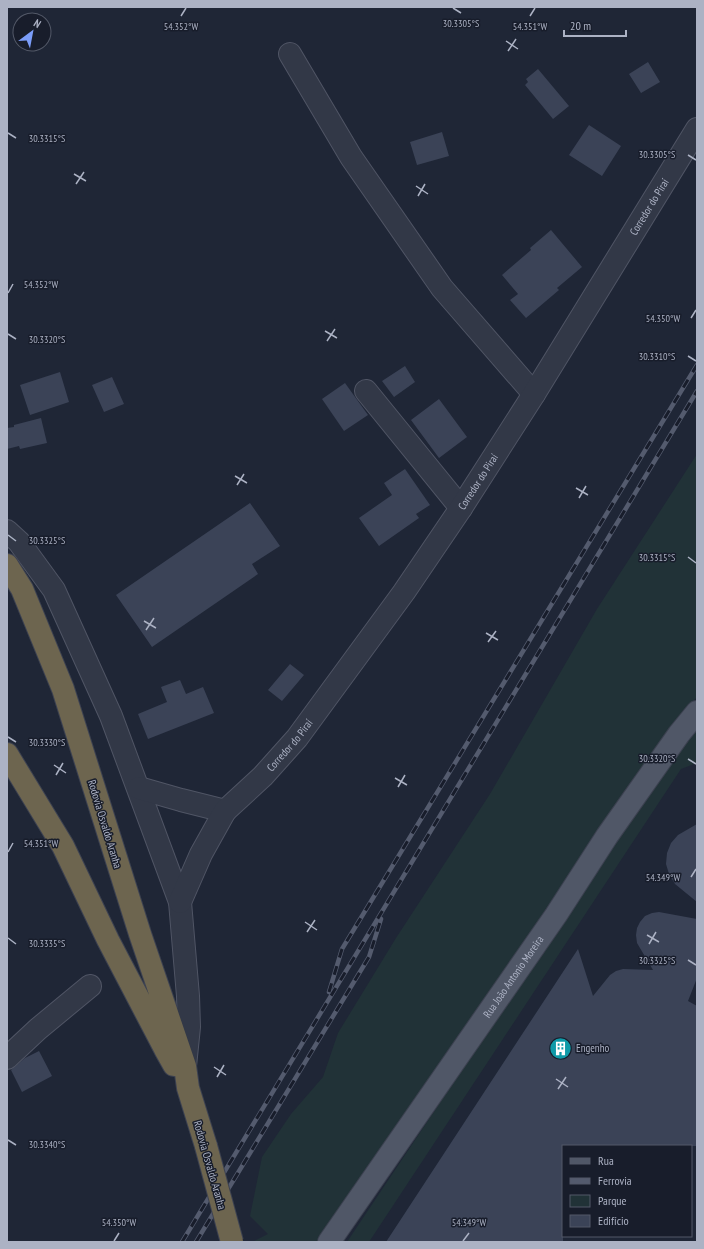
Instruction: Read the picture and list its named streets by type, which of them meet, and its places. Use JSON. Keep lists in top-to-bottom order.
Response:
{
  "streets": {
    "highway": ["Rodovia Osvaldo Aranha"],
    "main road": ["Rua João Antonio Moreira"],
    "street": ["Corredor do Piraí"]
  },
  "places": {
    "building": ["Engenho"]
  },
  "legend": [
    "Rua",
    "Ferrovia",
    "Parque",
    "Edifício"
  ],
  "scale_bar": "20 m",
  "north": "top right",
  "coordinates": [
    "30.3305°S",
    "54.352°W",
    "54.351°W",
    "30.3315°S",
    "54.350°W",
    "30.3320°S",
    "30.3310°S",
    "30.3325°S",
    "30.3330°S",
    "54.349°W",
    "30.3335°S",
    "30.3340°S"
  ]
}
